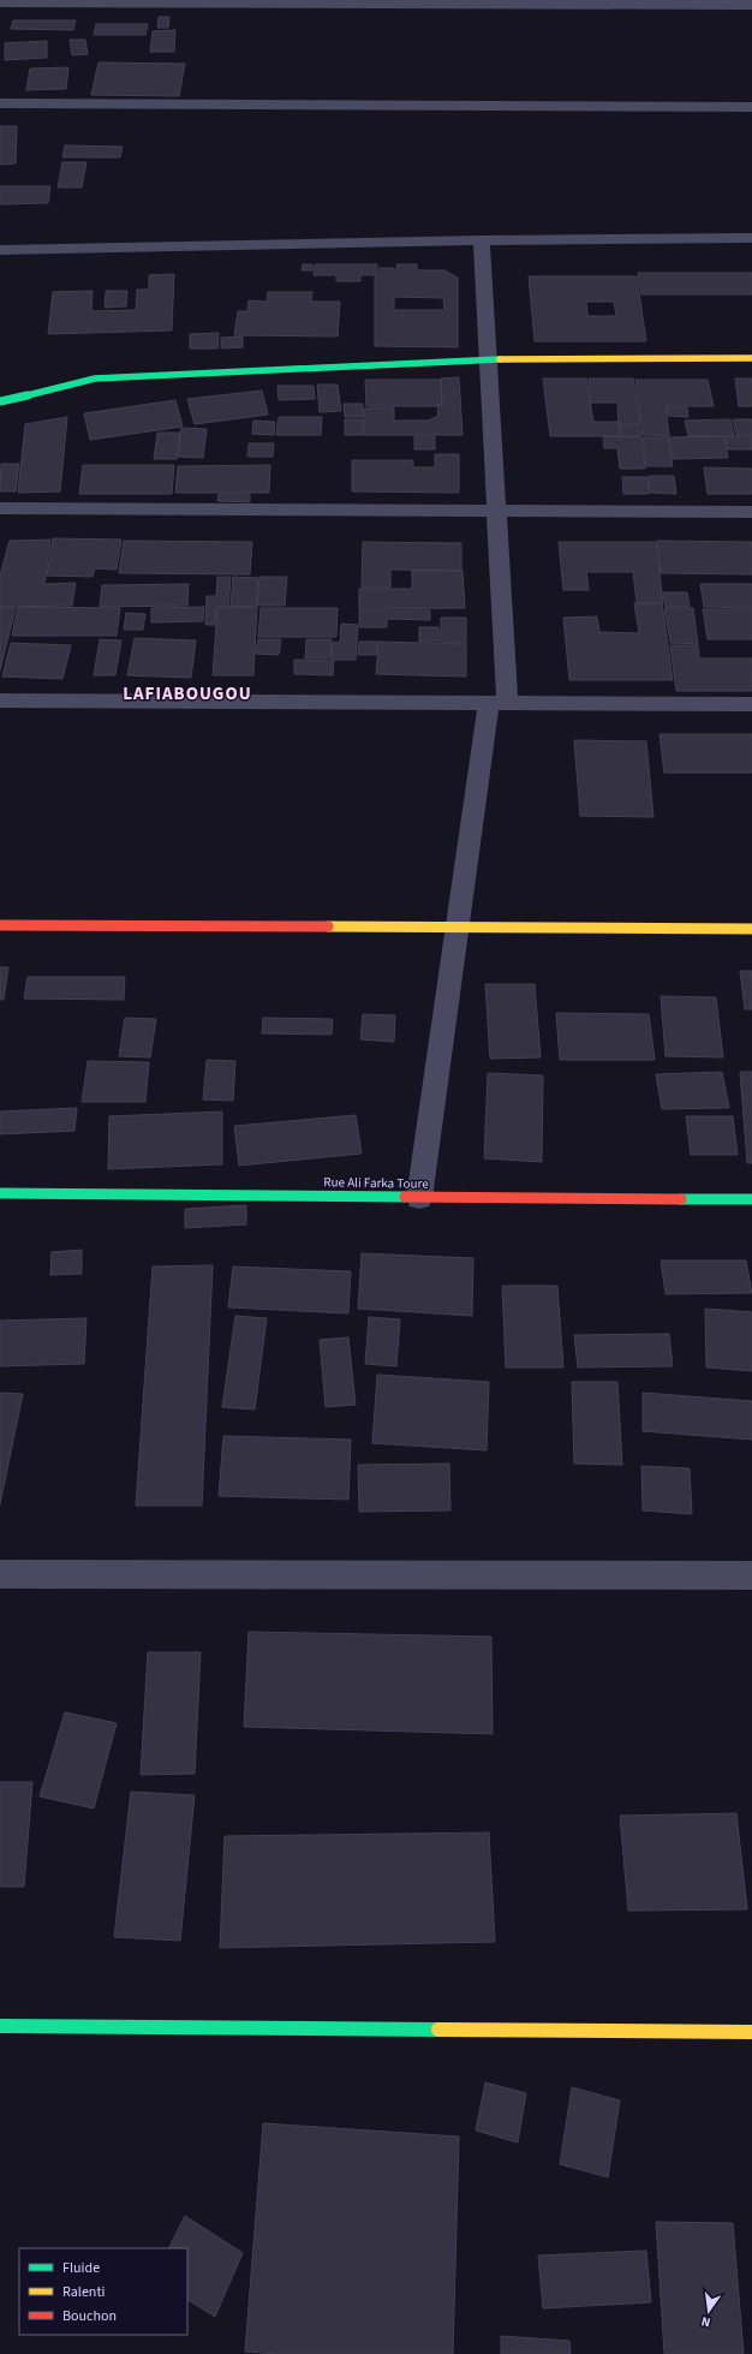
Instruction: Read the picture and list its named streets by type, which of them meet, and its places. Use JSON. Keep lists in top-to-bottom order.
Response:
{
  "streets": {
    "street": ["Rue Ali Farka Toure"]
  },
  "districts": ["LAFIABOUGOU"],
  "legend": ["Fluide", "Ralenti", "Bouchon"],
  "north": "bottom"
}
